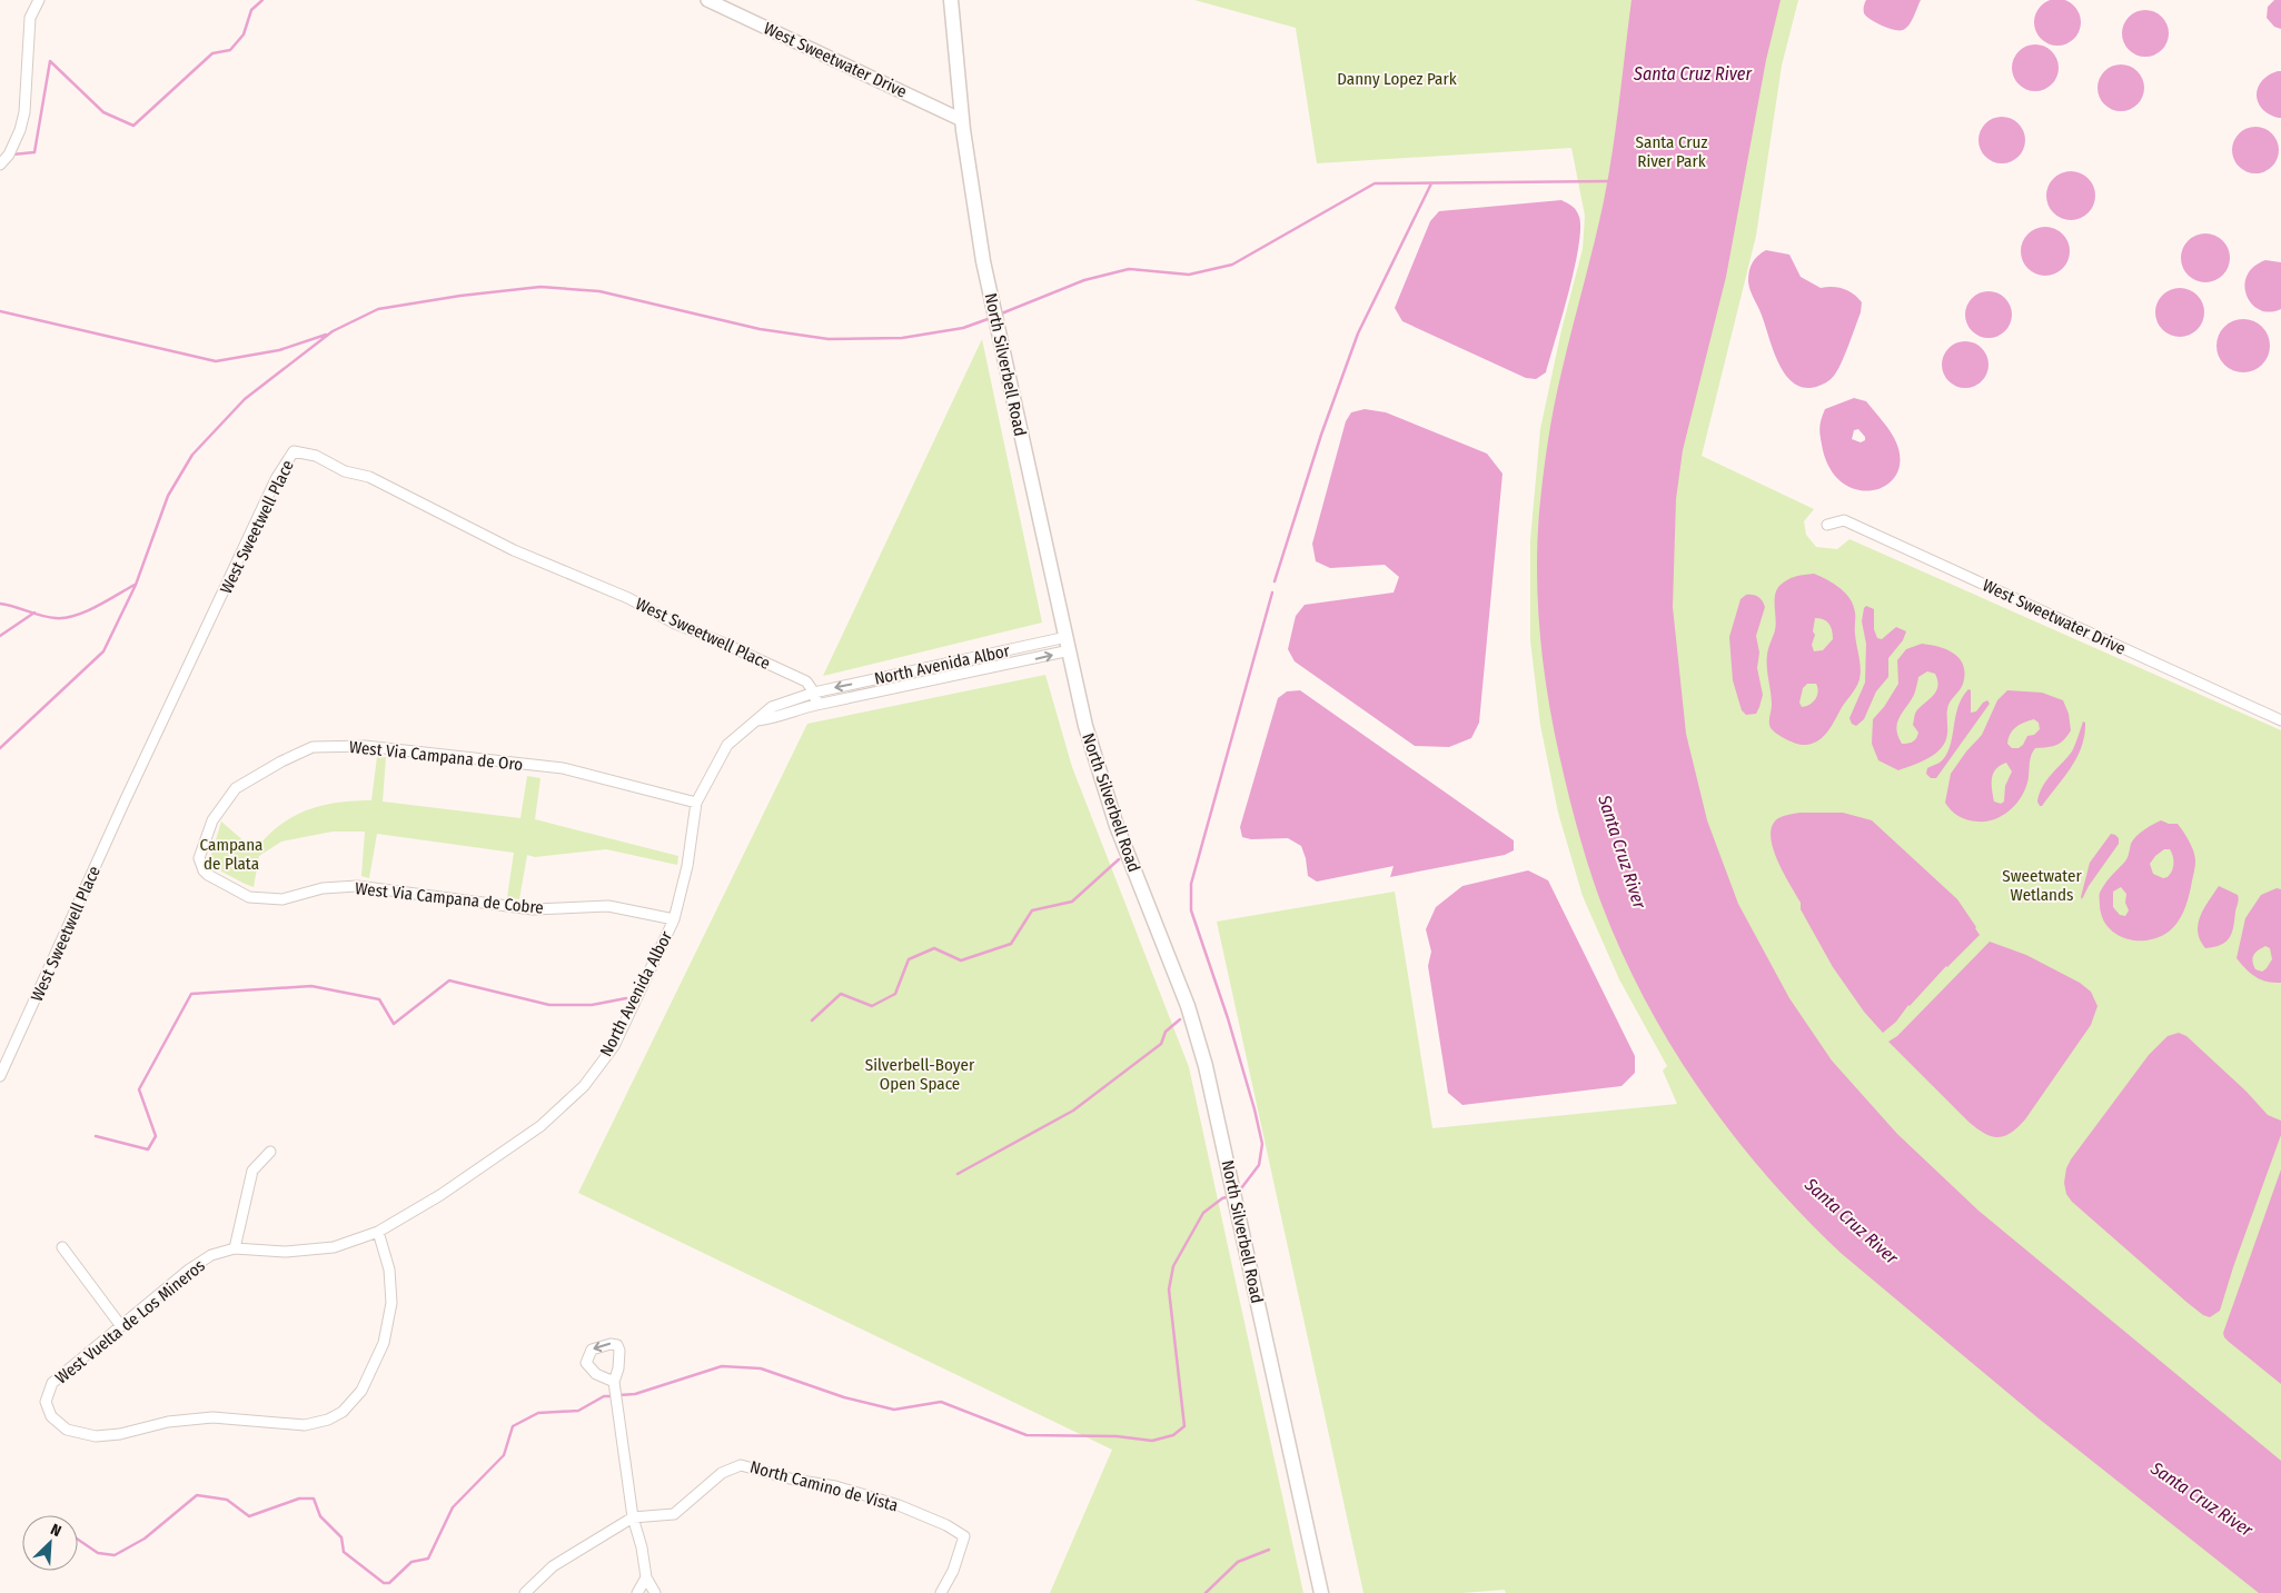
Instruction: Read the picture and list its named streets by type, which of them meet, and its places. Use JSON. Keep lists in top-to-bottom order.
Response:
{
  "streets": {
    "main road": ["North Silverbell Road"],
    "street": [
      "West Sweetwater Drive",
      "West Sweetwell Place",
      "North Avenida Albor",
      "West Via Campana de Oro",
      "West Via Campana de Cobre",
      "West Vuelta de Los Mineros",
      "North Camino de Vista"
    ]
  },
  "crossings": [
    ["West Sweetwater Drive", "North Silverbell Road"],
    ["North Silverbell Road", "North Avenida Albor"],
    ["West Sweetwell Place", "North Avenida Albor"],
    ["North Avenida Albor", "West Via Campana de Oro"],
    ["North Avenida Albor", "West Via Campana de Cobre"],
    ["North Avenida Albor", "West Vuelta de Los Mineros"],
    ["West Via Campana de Oro", "West Via Campana de Cobre"]
  ],
  "water": ["Santa Cruz River"],
  "parks": [
    "Danny Lopez Park",
    "Santa Cruz River Park",
    "Campana de Plata",
    "Sweetwater Wetlands",
    "Silverbell-Boyer Open Space"
  ],
  "north": "top right"
}
